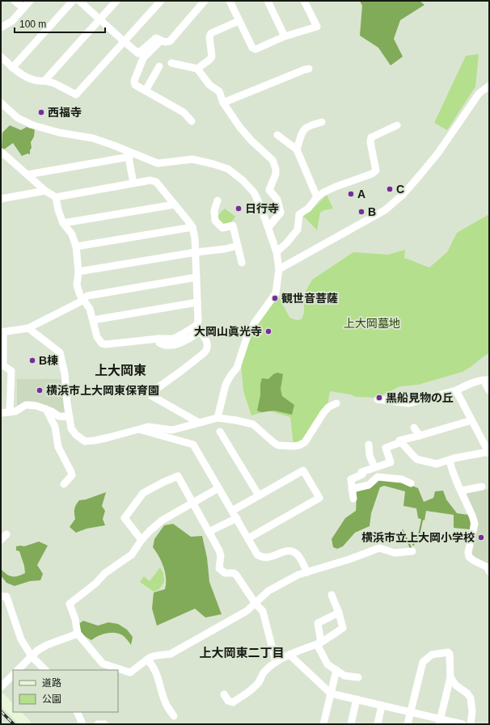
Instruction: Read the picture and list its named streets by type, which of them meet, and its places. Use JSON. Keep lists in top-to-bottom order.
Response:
{
  "districts": ["上大岡東", "上大岡東二丁目"],
  "parks": ["上大岡墓地"],
  "places": [
    "西福寺",
    "C",
    "A",
    "日行寺",
    "B",
    "観世音菩薩",
    "大岡山眞光寺",
    "B棟",
    "横浜市上大岡東保育園",
    "黒船見物の丘",
    "横浜市立上大岡小学校"
  ],
  "legend": ["道路", "公園"],
  "scale_bar": "100 m"
}
